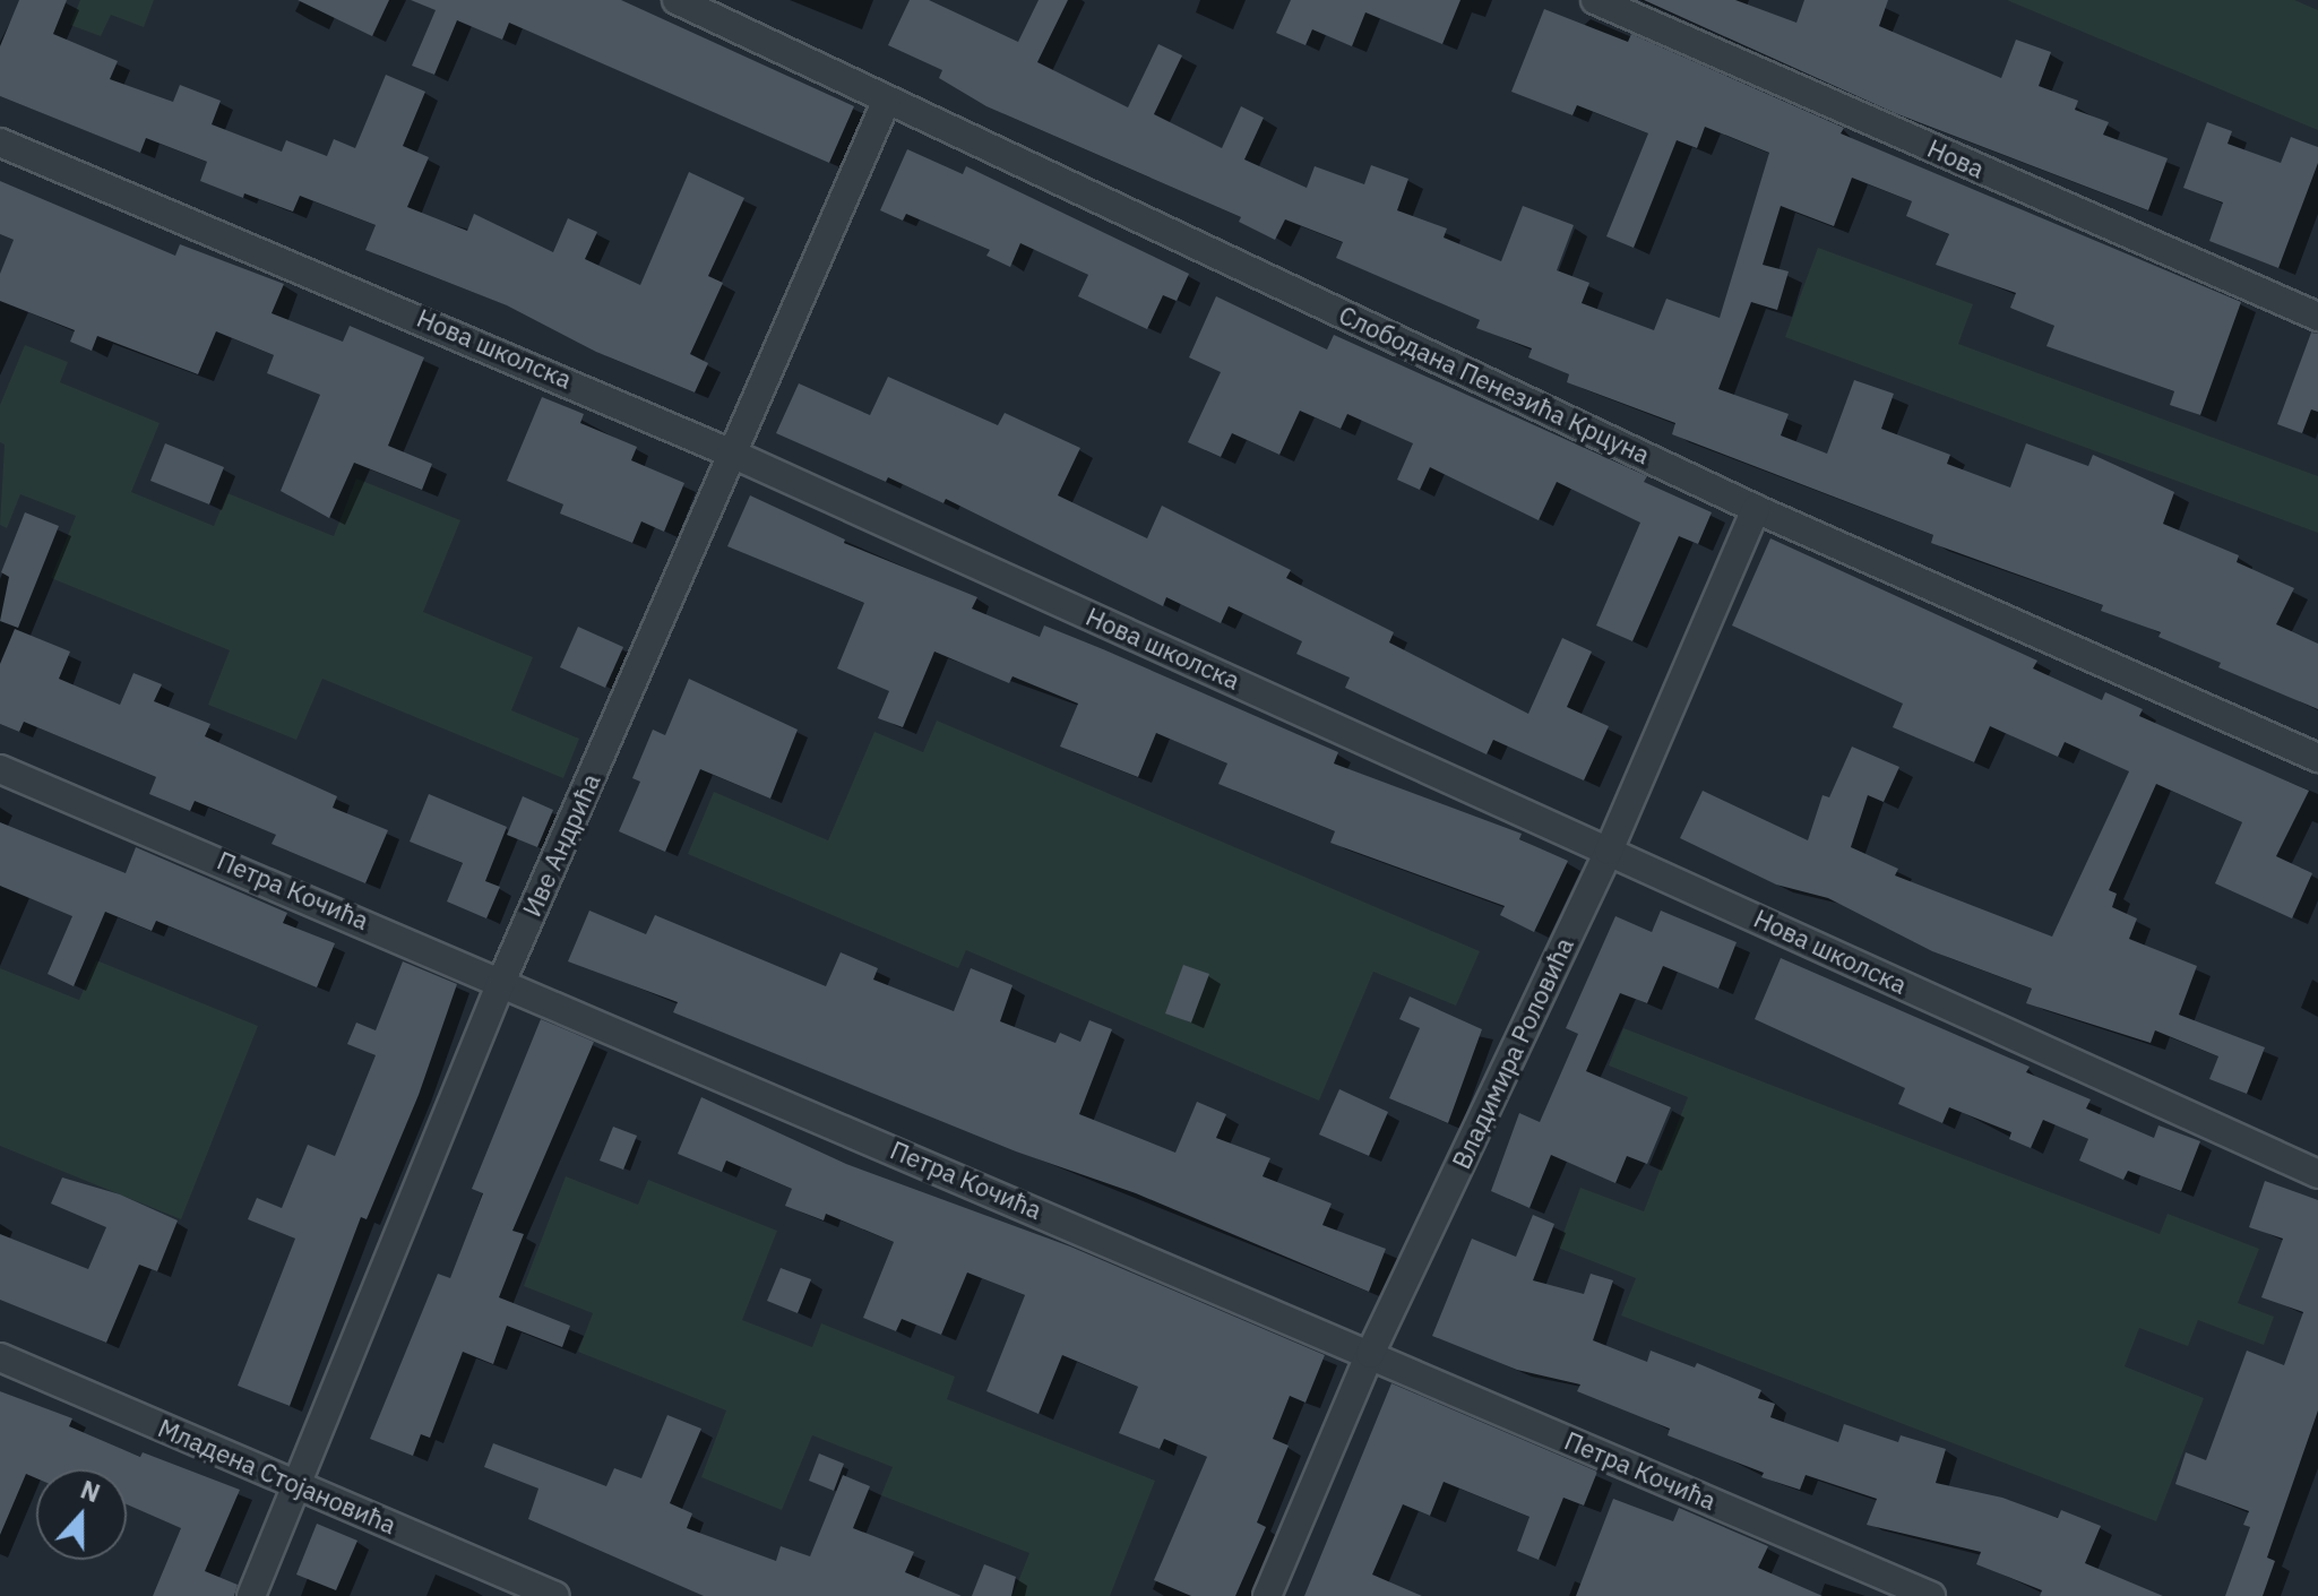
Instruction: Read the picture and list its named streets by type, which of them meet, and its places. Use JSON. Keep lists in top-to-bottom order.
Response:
{
  "streets": {
    "street": [
      "Нова",
      "Нова школска",
      "Слободана Пенезића Крцуна",
      "Иве Андрића",
      "Петра Кочића",
      "Владимира Роловића",
      "Младена Стојановића"
    ]
  },
  "crossings": [
    ["Нова школска", "Иве Андрића"],
    ["Нова школска", "Владимира Роловића"],
    ["Слободана Пенезића Крцуна", "Иве Андрића"],
    ["Слободана Пенезића Крцуна", "Владимира Роловића"],
    ["Иве Андрића", "Петра Кочића"],
    ["Иве Андрића", "Младена Стојановића"],
    ["Петра Кочића", "Владимира Роловића"]
  ],
  "north": "top"
}
